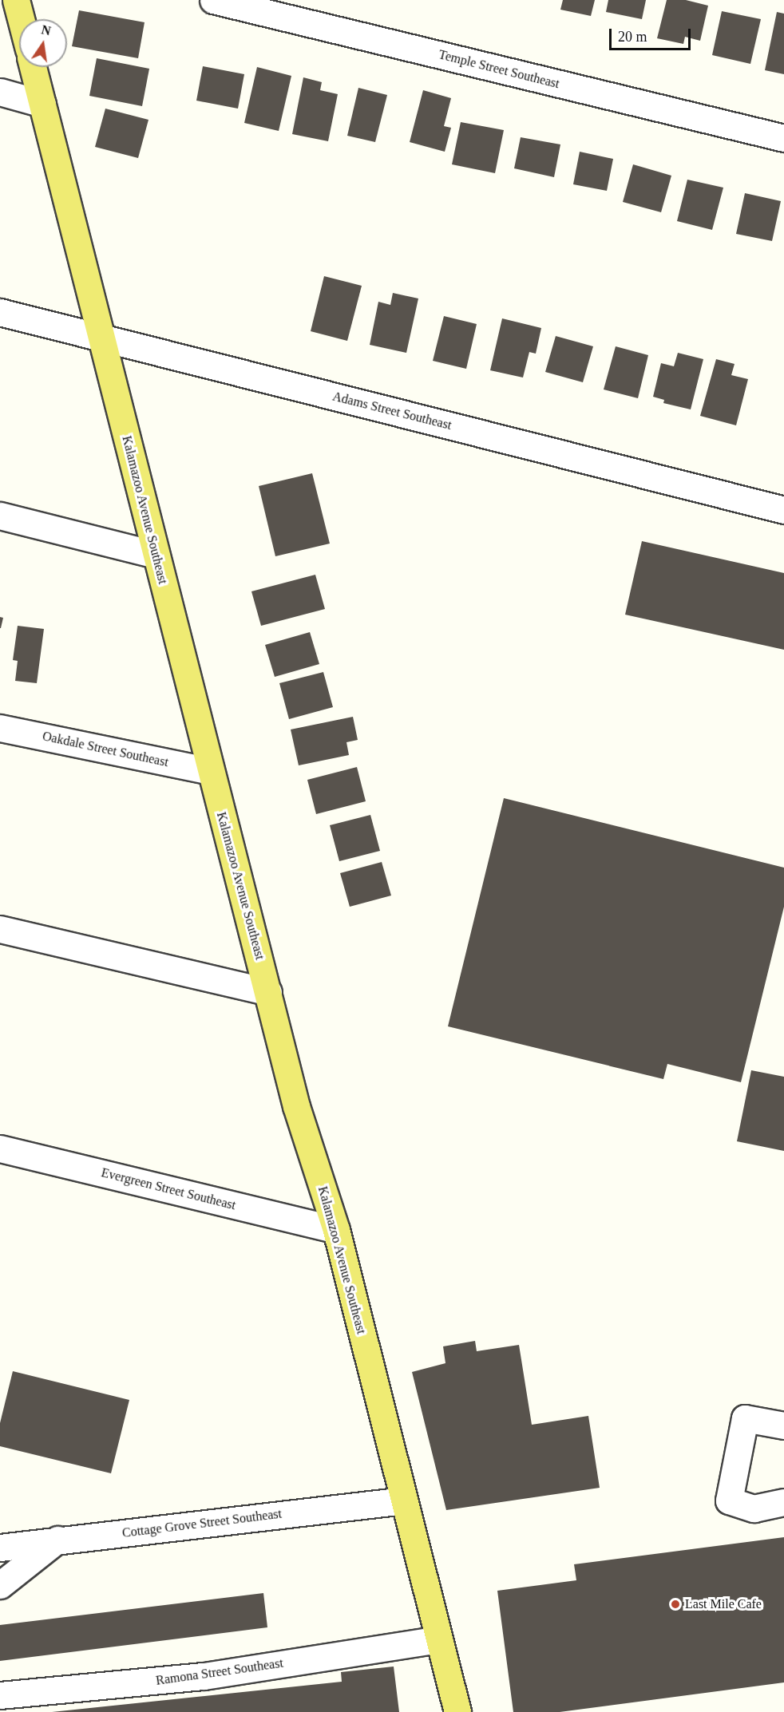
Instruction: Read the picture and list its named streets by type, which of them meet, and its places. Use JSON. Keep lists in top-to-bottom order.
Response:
{
  "streets": {
    "main road": ["Kalamazoo Avenue Southeast"],
    "street": [
      "Temple Street Southeast",
      "Adams Street Southeast",
      "Oakdale Street Southeast",
      "Evergreen Street Southeast",
      "Cottage Grove Street Southeast",
      "Ramona Street Southeast"
    ]
  },
  "crossings": [
    ["Adams Street Southeast", "Kalamazoo Avenue Southeast"],
    ["Kalamazoo Avenue Southeast", "Oakdale Street Southeast"],
    ["Kalamazoo Avenue Southeast", "Evergreen Street Southeast"],
    ["Kalamazoo Avenue Southeast", "Cottage Grove Street Southeast"],
    ["Kalamazoo Avenue Southeast", "Ramona Street Southeast"]
  ],
  "places": ["Last Mile Cafe"],
  "scale_bar": "20 m",
  "north": "top"
}
